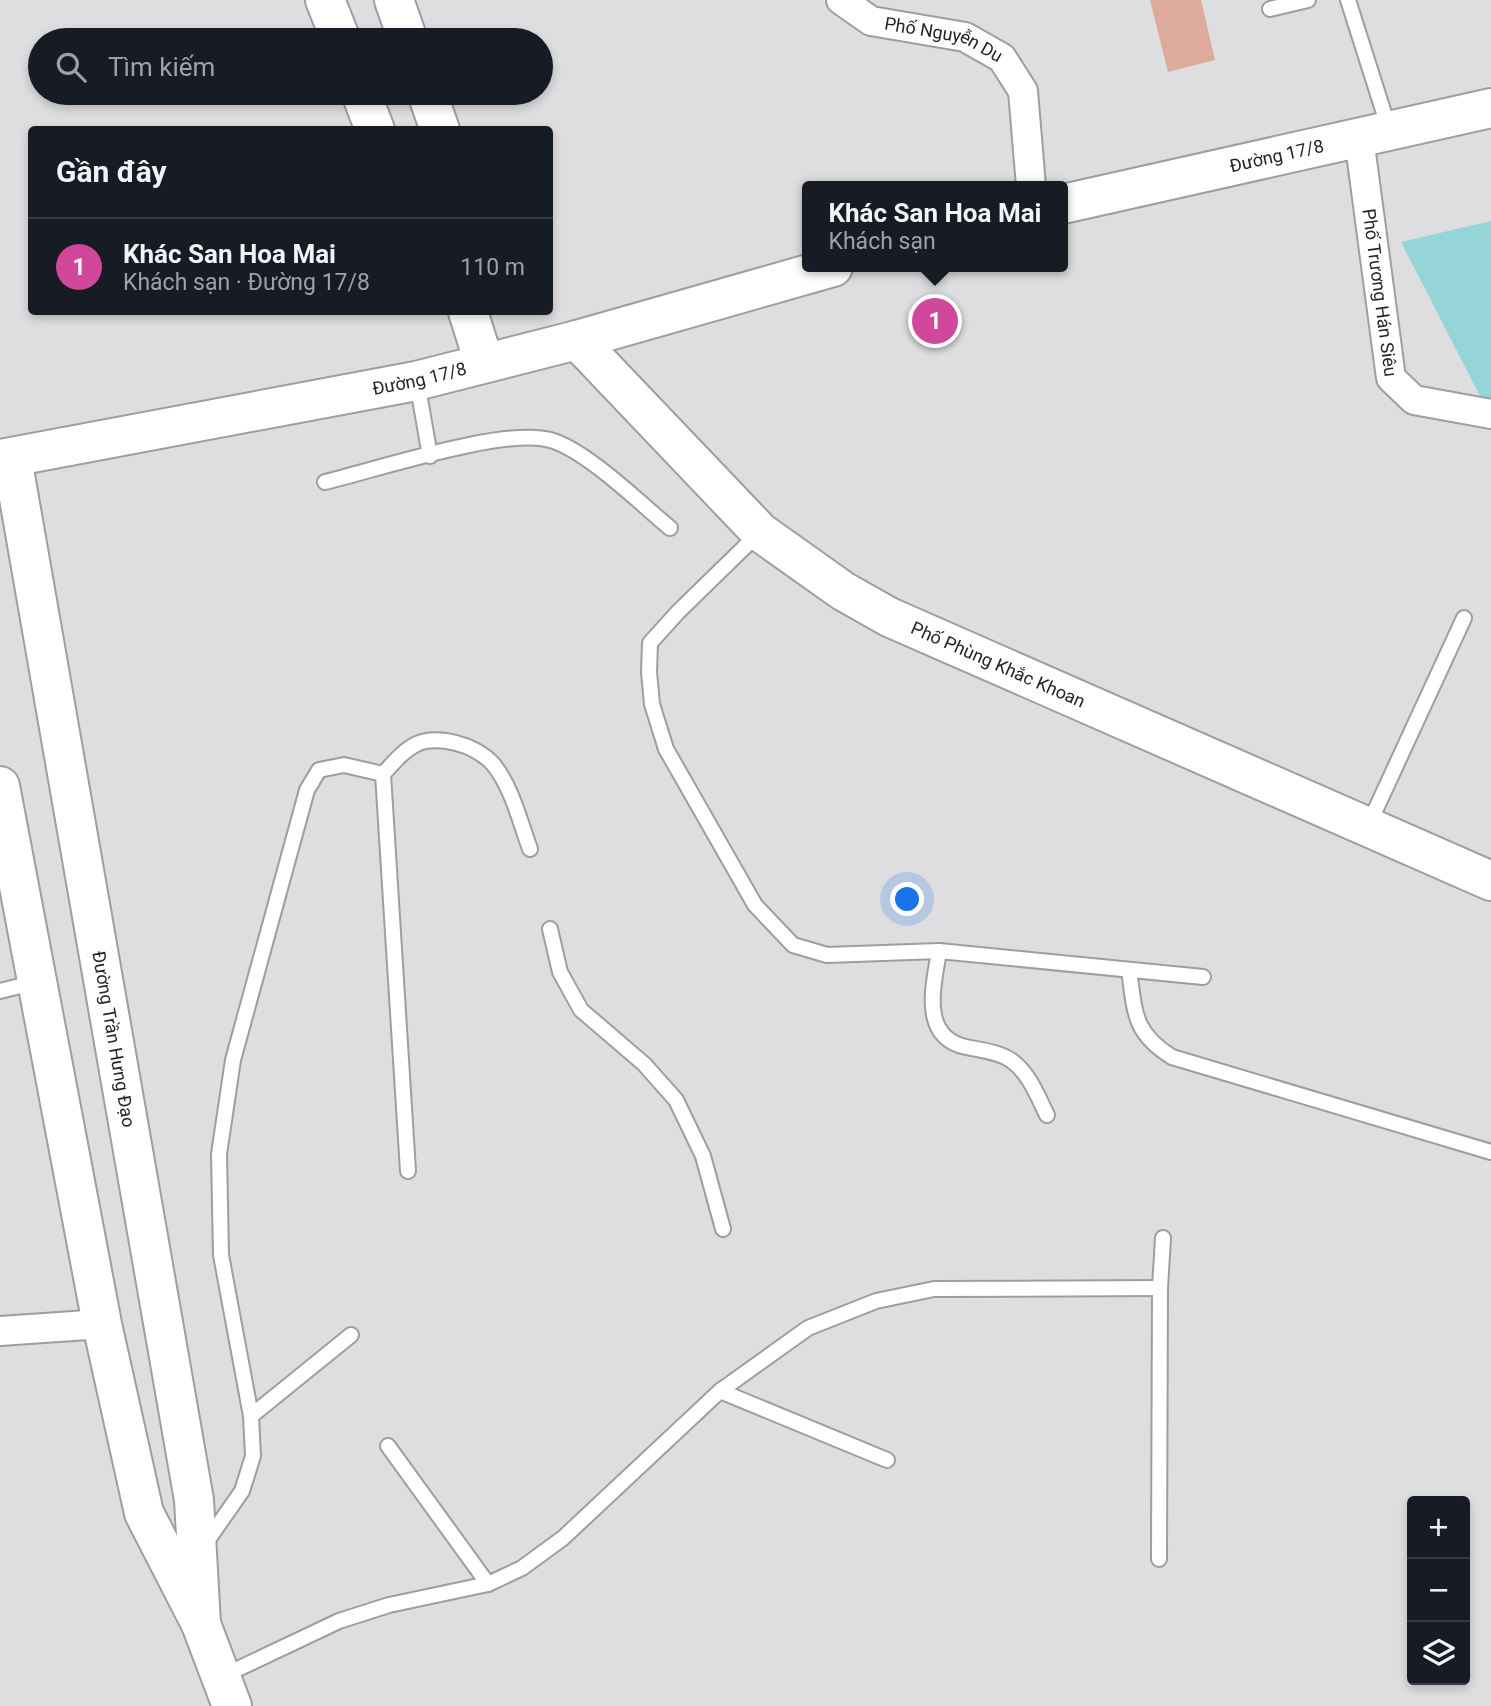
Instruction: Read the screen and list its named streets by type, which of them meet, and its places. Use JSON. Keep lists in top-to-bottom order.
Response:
{
  "streets": {
    "street": [
      "Phố Nguyễn Du",
      "Đường 17/8",
      "Phố Trương Hán Siêu",
      "Phố Phùng Khắc Khoan",
      "Đường Trần Hưng Đạo"
    ]
  },
  "crossings": [
    ["Đường 17/8", "Phố Trương Hán Siêu"],
    ["Đường 17/8", "Phố Phùng Khắc Khoan"],
    ["Đường 17/8", "Đường Trần Hưng Đạo"]
  ],
  "page": {
    "search": "Tìm kiếm",
    "heading": "Gần đây",
    "popup": ["Khác San Hoa Mai", "Khách sạn"],
    "list": [
      {
        "mark": "1",
        "name": "Khác San Hoa Mai",
        "note": "Khách sạn · Đường 17/8",
        "value": "110 m"
      }
    ],
    "pins": "1",
    "map_buttons": ["+", "−"]
  }
}
